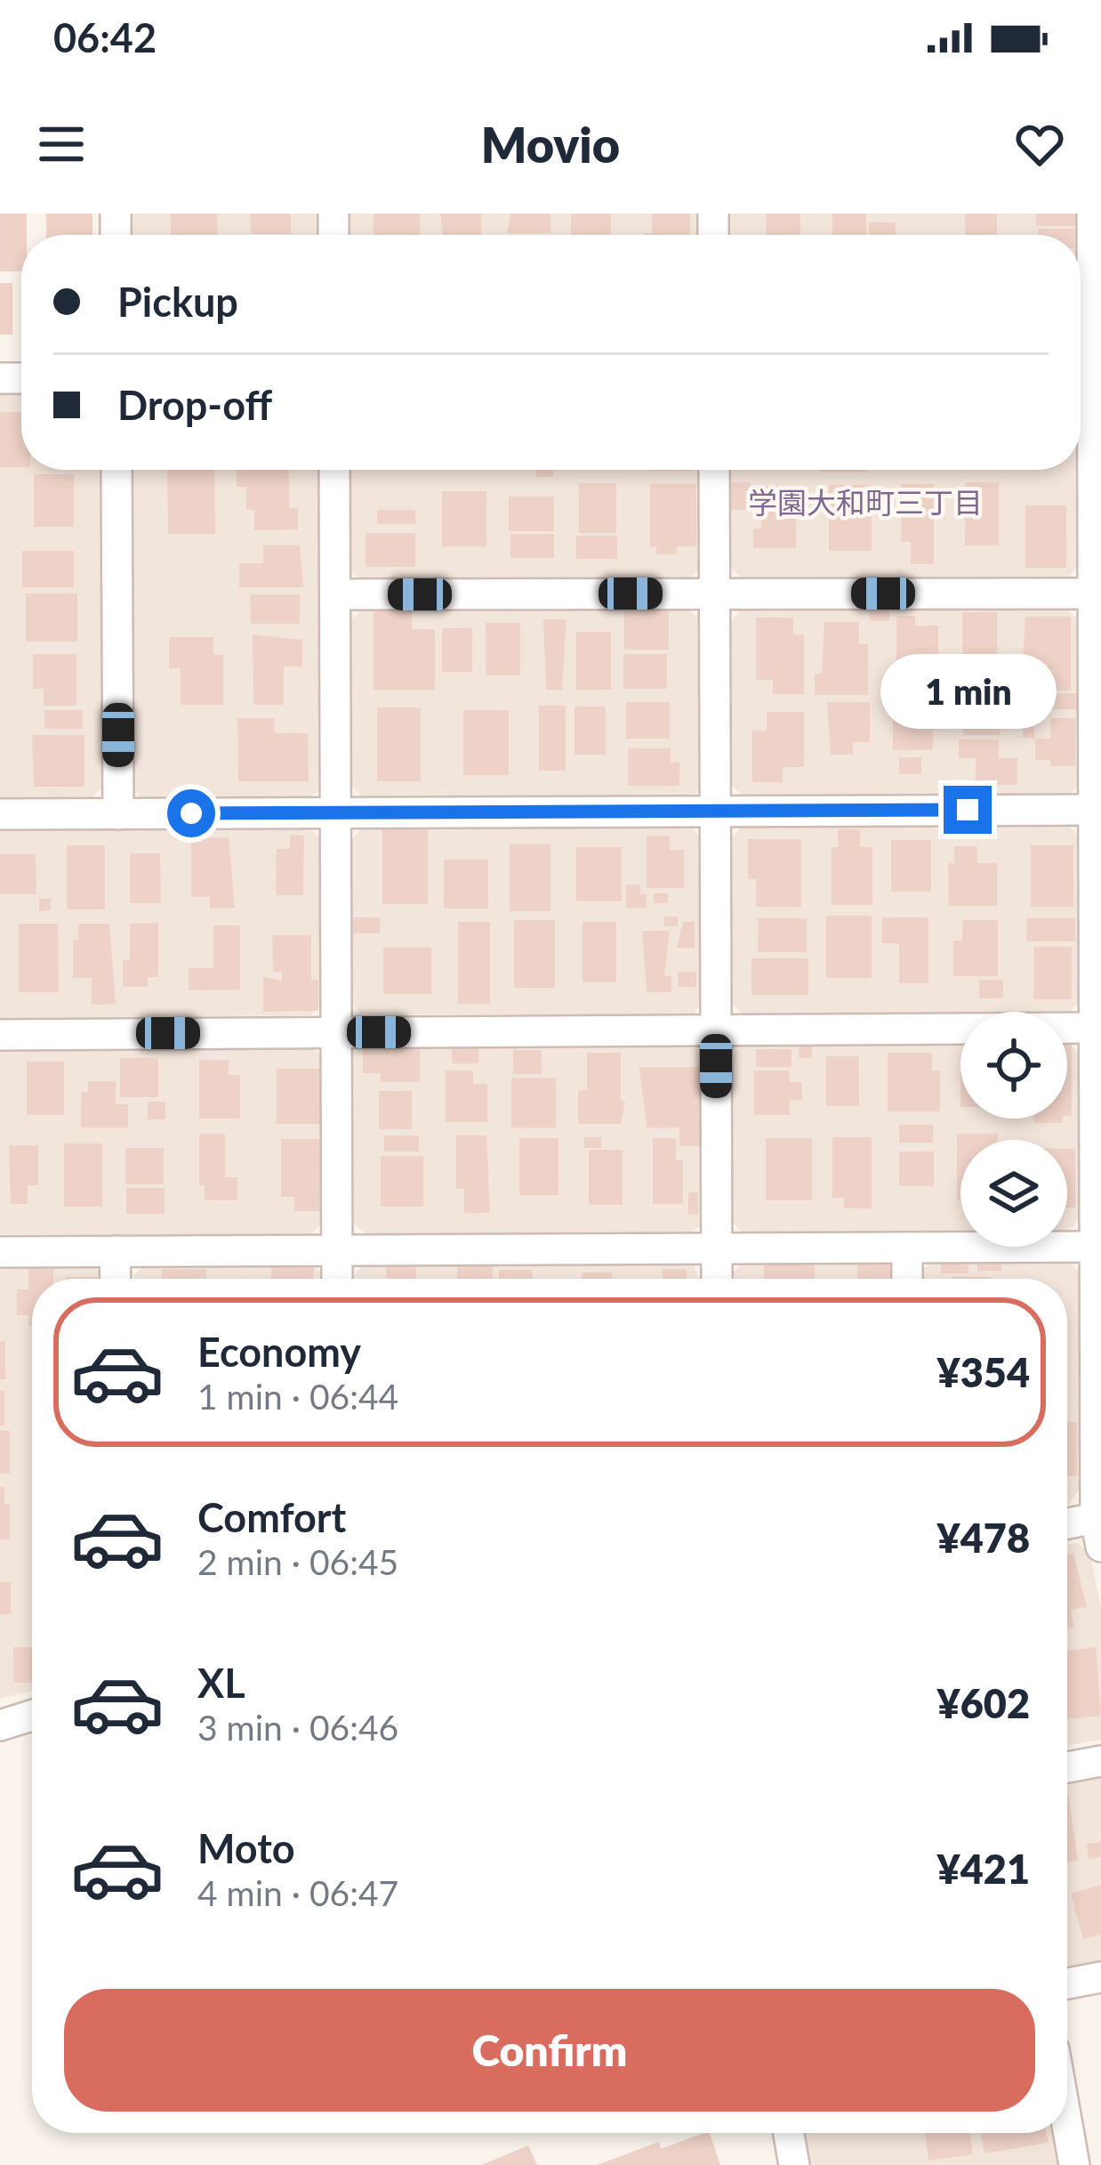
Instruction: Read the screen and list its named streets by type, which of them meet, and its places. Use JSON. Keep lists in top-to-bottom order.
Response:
{
  "districts": ["学園大和町三丁目"],
  "page": {
    "status": "06:42",
    "header": "Movio",
    "banner": ["Pickup", "Drop-off"],
    "bubble": "1 min",
    "list": [
      {
        "name": "Economy",
        "note": "1 min · 06:44",
        "value": "¥354"
      },
      {
        "name": "Comfort",
        "note": "2 min · 06:45",
        "value": "¥478"
      },
      {
        "name": "XL",
        "note": "3 min · 06:46",
        "value": "¥602"
      },
      {
        "name": "Moto",
        "note": "4 min · 06:47",
        "value": "¥421"
      }
    ],
    "buttons": "Confirm"
  }
}
